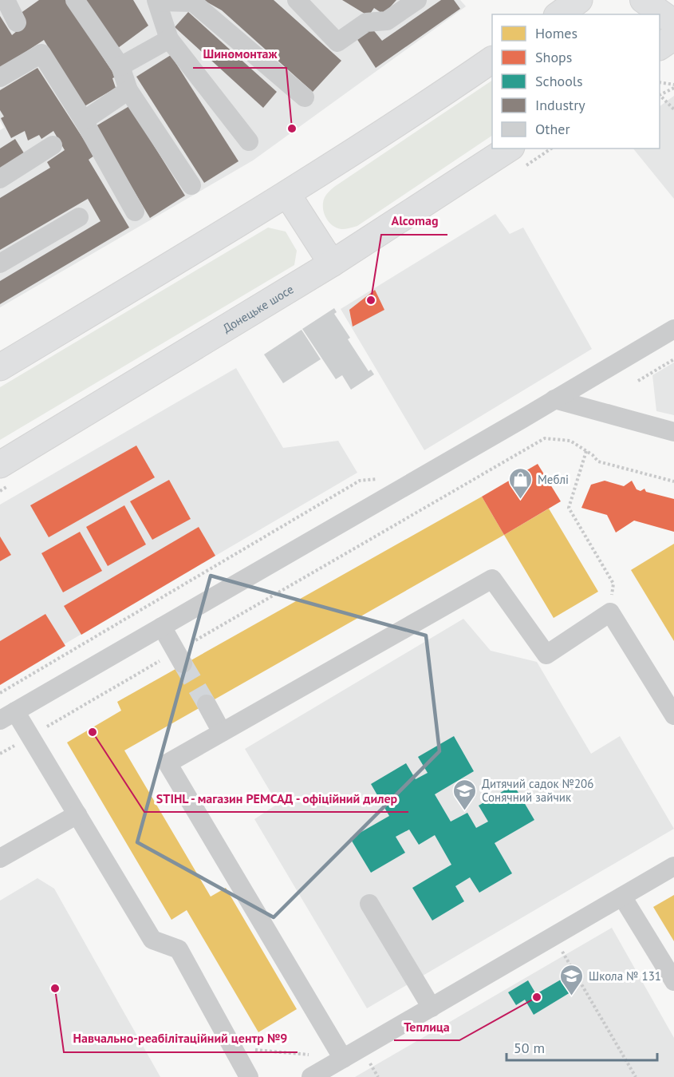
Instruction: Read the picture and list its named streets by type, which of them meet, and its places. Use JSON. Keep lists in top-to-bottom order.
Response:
{
  "streets": {
    "highway": ["Донецьке шосе"]
  },
  "places": {
    "other": [
      "Шиномонтаж",
      "Alcomag",
      "STIHL - магазин РЕМСАД - офіційний дилер",
      "Навчально-реабілітаційний центр №9",
      "Теплица"
    ],
    "shop": ["Меблі"],
    "school or university": ["Дитячий садок №206 Сонячний зайчик", "Школа № 131"]
  },
  "legend": [
    "Homes",
    "Shops",
    "Schools",
    "Industry",
    "Other"
  ],
  "scale_bar": "50 m"
}
